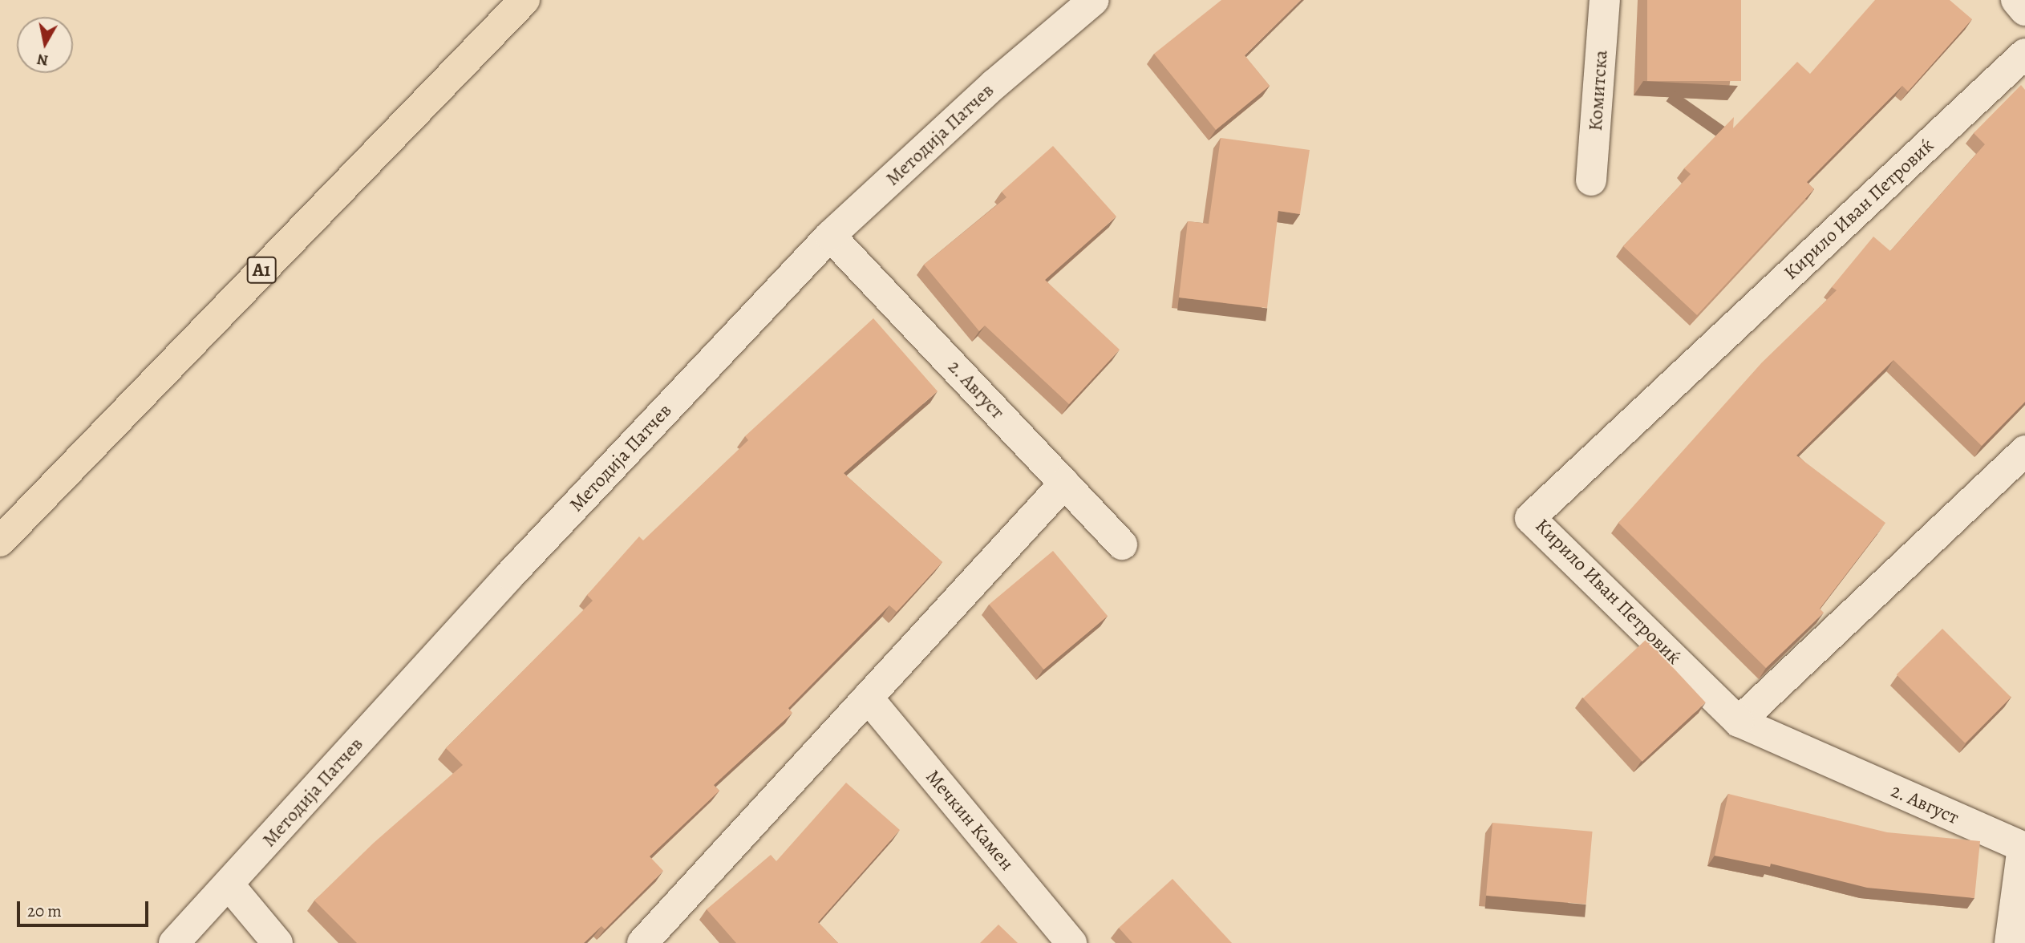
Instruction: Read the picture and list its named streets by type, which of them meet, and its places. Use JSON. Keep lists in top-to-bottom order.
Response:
{
  "streets": {
    "main road": ["A1"],
    "street": [
      "Комитска",
      "Методиjа Патчев",
      "Кирило Иван Петровиќ",
      "2. Август",
      "Мечкин Камен"
    ]
  },
  "crossings": [
    ["Методиjа Патчев", "2. Август"],
    ["Кирило Иван Петровиќ", "2. Август"]
  ],
  "scale_bar": "20 m",
  "north": "bottom"
}
